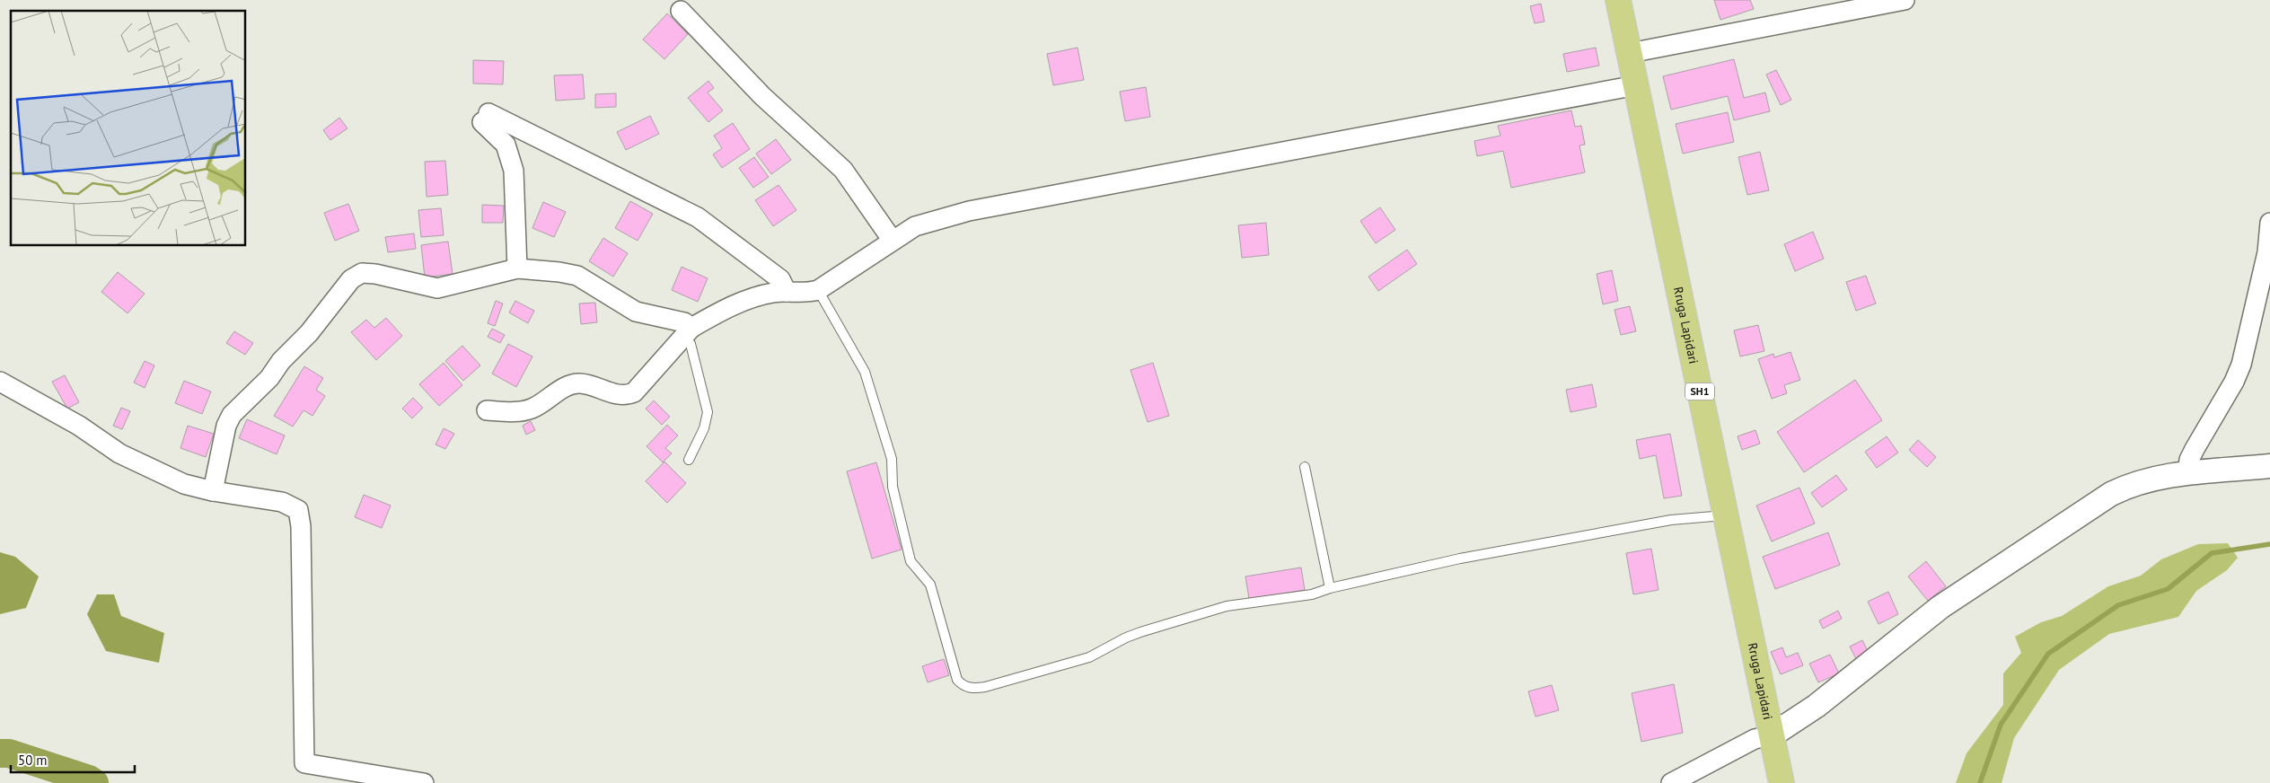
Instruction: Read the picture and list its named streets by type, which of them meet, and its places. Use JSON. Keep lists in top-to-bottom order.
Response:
{
  "streets": {
    "main road": ["Rruga Lapidari", "SH1"]
  },
  "scale_bar": "50 m"
}
